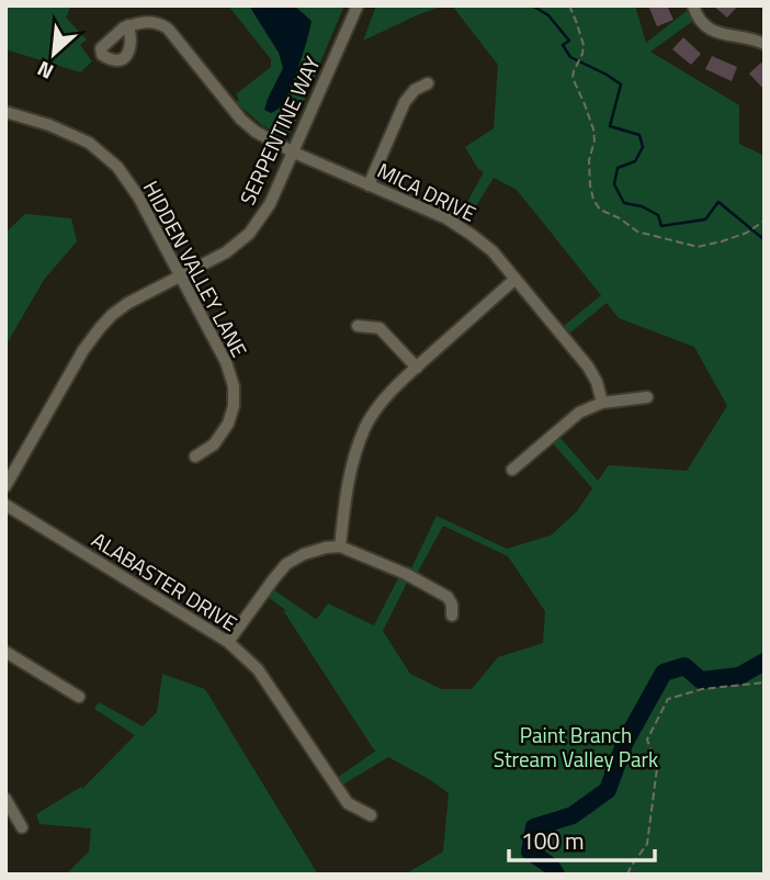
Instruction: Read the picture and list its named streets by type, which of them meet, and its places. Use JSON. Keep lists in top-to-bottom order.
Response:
{
  "streets": {
    "street": [
      "SERPENTINE WAY",
      "MICA DRIVE",
      "HIDDEN VALLEY LANE",
      "ALABASTER DRIVE"
    ]
  },
  "crossings": [
    ["SERPENTINE WAY", "MICA DRIVE"],
    ["SERPENTINE WAY", "HIDDEN VALLEY LANE"]
  ],
  "parks": ["Paint Branch Stream Valley Park"],
  "scale_bar": "100 m",
  "north": "bottom left"
}
